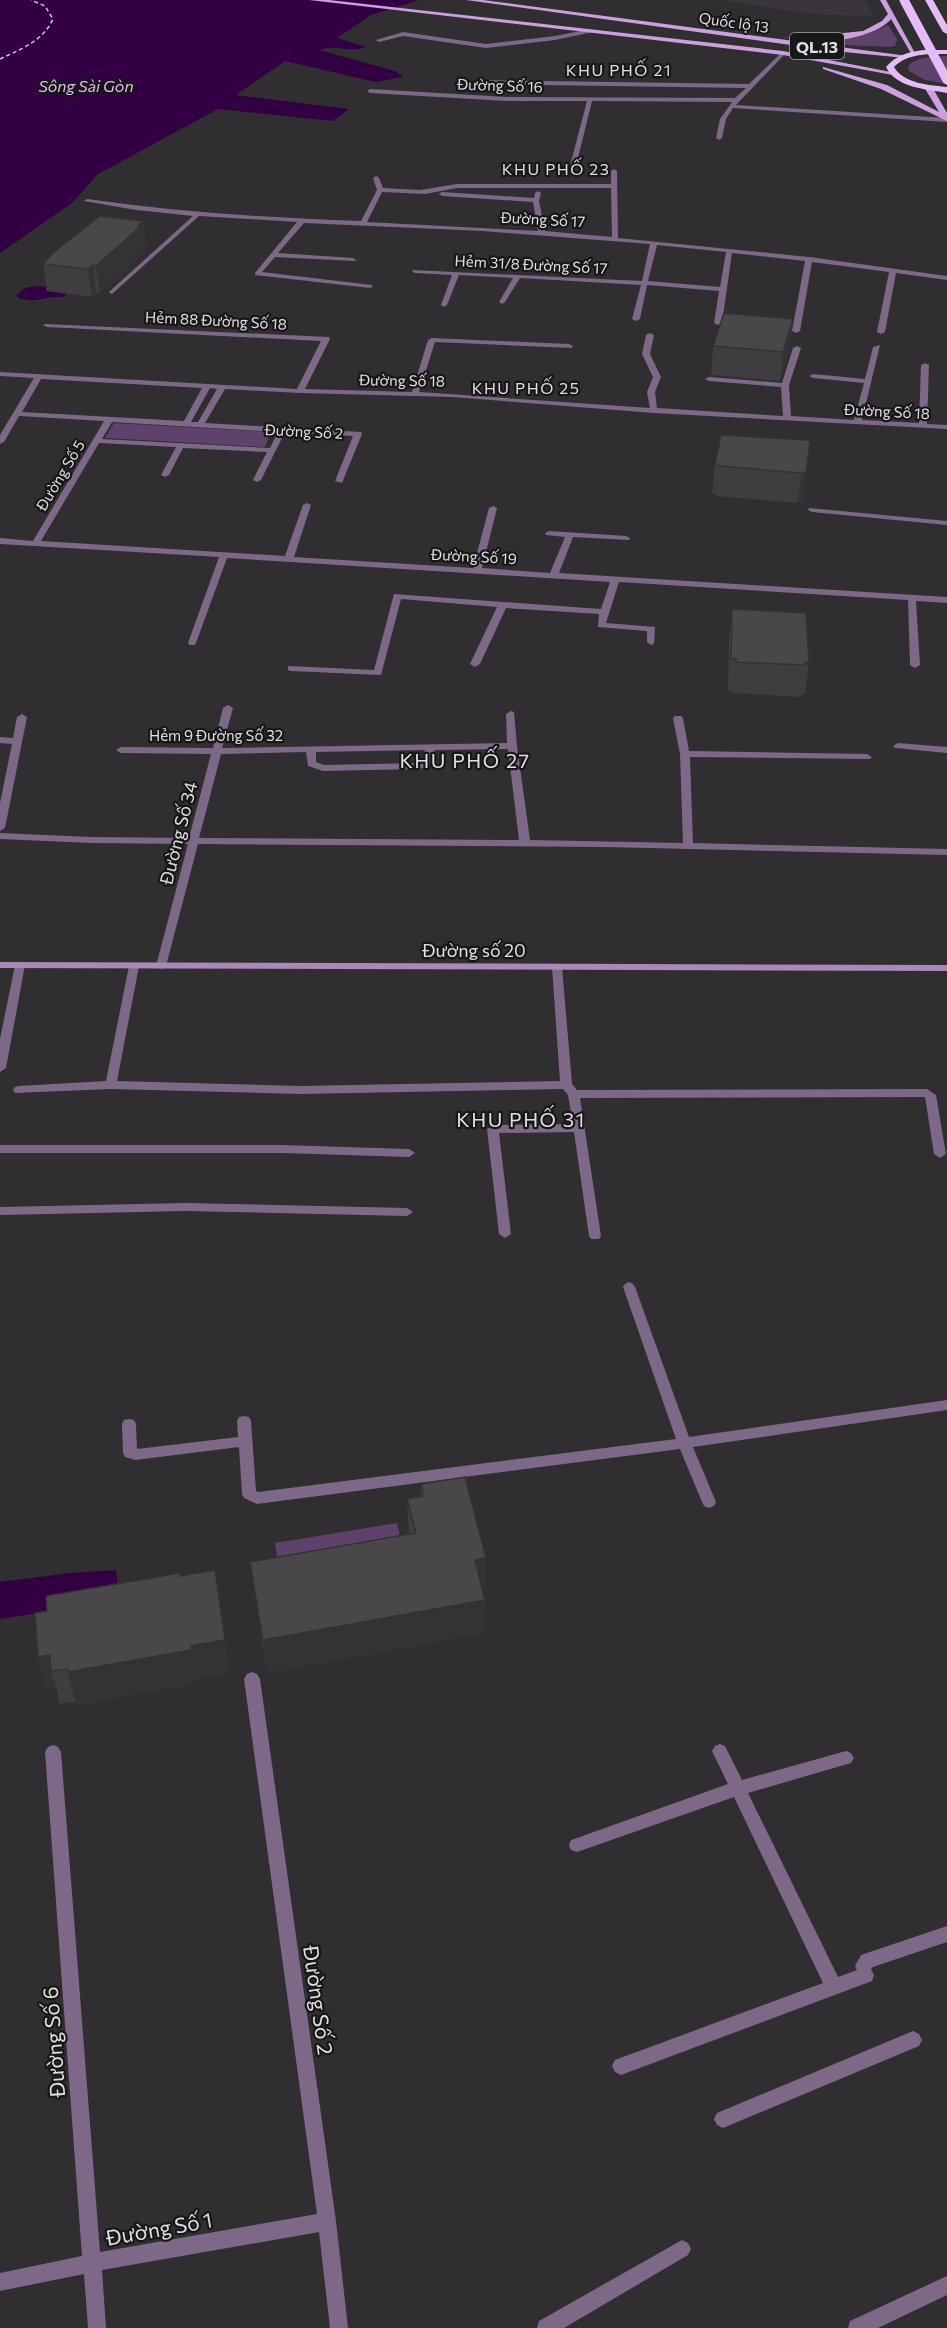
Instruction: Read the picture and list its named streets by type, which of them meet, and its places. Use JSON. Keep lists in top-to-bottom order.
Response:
{
  "streets": {
    "main road": ["Quốc lộ 13", "QL.13"],
    "street": [
      "Đường Số 16",
      "Đường Số 17",
      "Hẻm 31/8 Đường Số 17",
      "Hẻm 88 Đường Số 18",
      "Đường Số 18",
      "Đường Số 2",
      "Đường Số 5",
      "Đường Số 19",
      "Hẻm 9 Đường Số 32",
      "Đường Số 34",
      "Đường số 20",
      "Đường Số 6",
      "Đường Số 1"
    ]
  },
  "crossings": [
    ["Quốc lộ 13", "QL.13"],
    ["Hẻm 88 Đường Số 18", "Đường Số 18"],
    ["Đường Số 2", "Đường Số 5"],
    ["Đường Số 2", "Đường Số 1"],
    ["Đường Số 5", "Đường Số 19"],
    ["Hẻm 9 Đường Số 32", "Đường Số 34"],
    ["Đường Số 34", "Đường số 20"],
    ["Đường Số 6", "Đường Số 1"]
  ],
  "districts": [
    "KHU PHỐ 21",
    "KHU PHỐ 23",
    "KHU PHỐ 25",
    "KHU PHỐ 27",
    "KHU PHỐ 31"
  ],
  "water": ["Sông Sài Gòn"]
}
